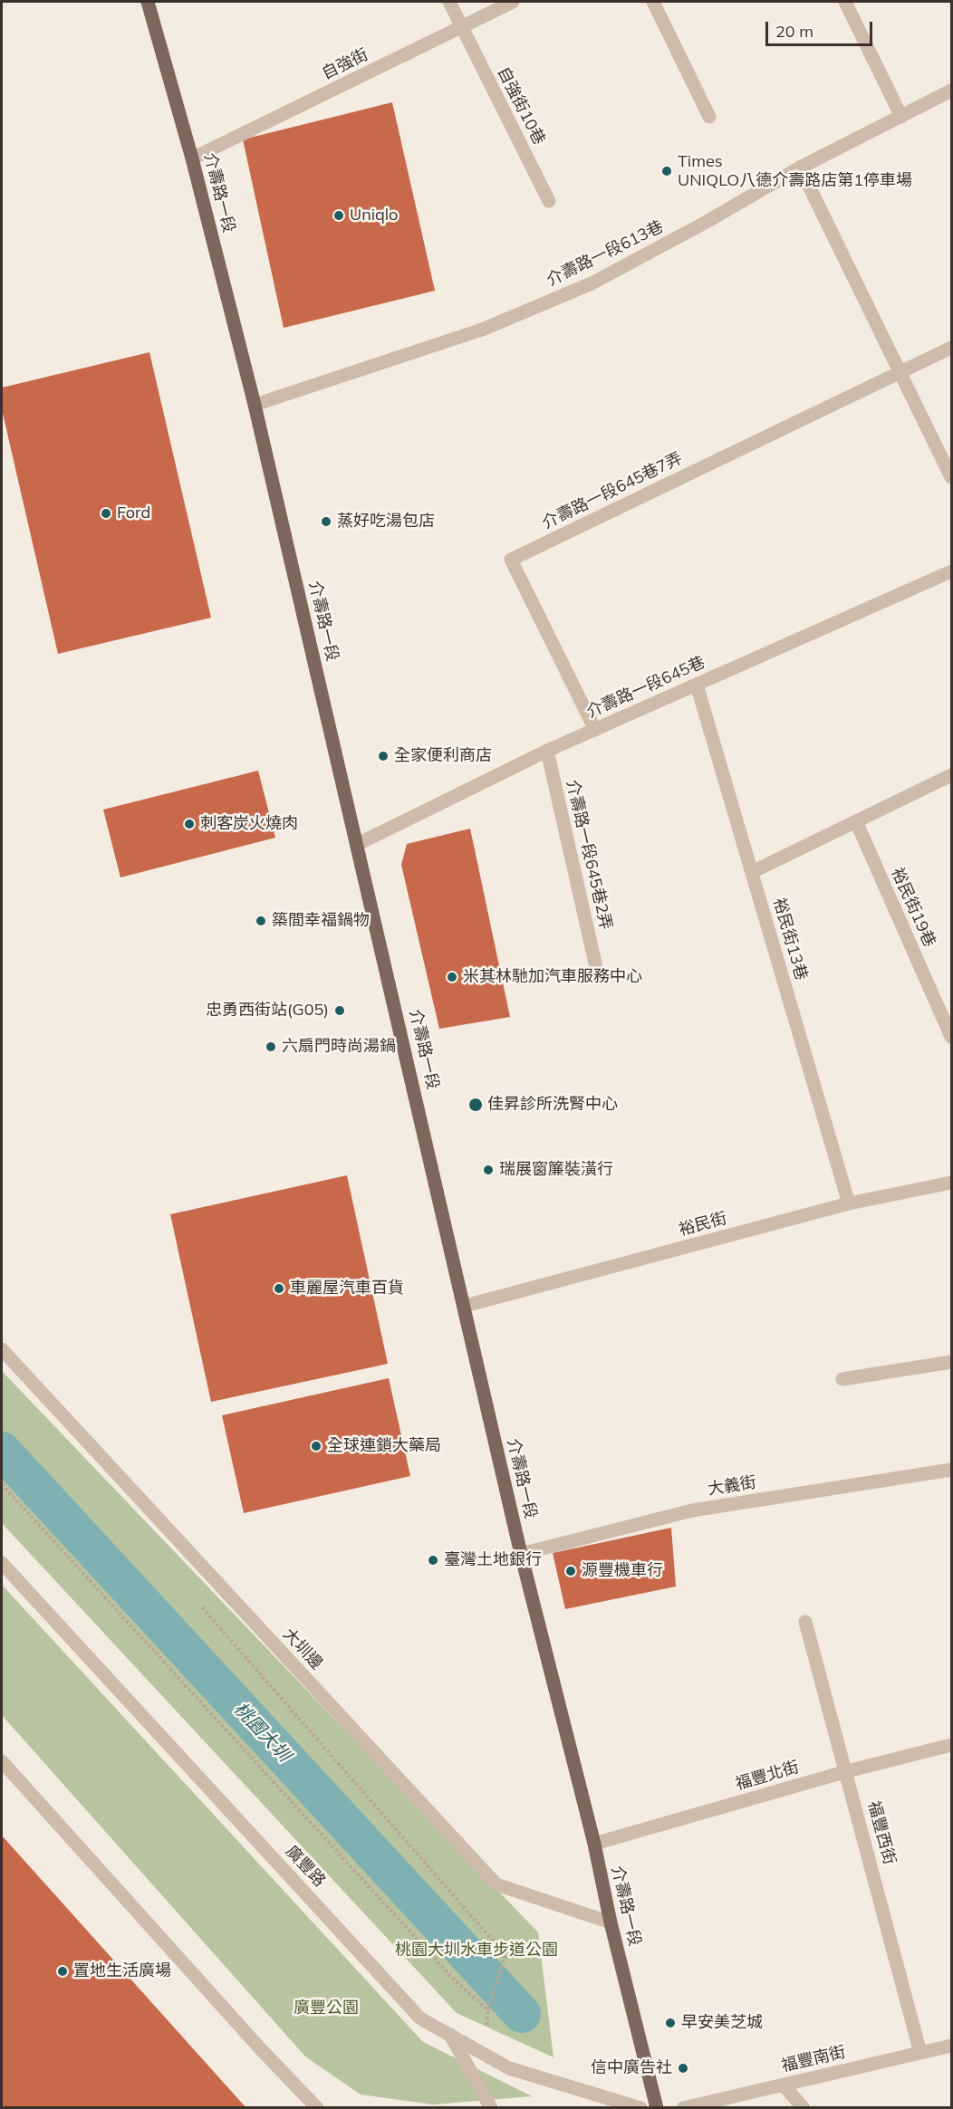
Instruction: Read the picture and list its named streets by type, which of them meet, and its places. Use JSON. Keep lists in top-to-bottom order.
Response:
{
  "streets": {
    "main road": ["介壽路一段"],
    "street": [
      "自強街",
      "自強街10巷",
      "介壽路一段613巷",
      "介壽路一段645巷7弄",
      "介壽路一段645巷",
      "介壽路一段645巷2弄",
      "裕民街19巷",
      "裕民街13巷",
      "裕民街",
      "大義街",
      "大圳邊",
      "福豐北街",
      "福豐西街",
      "廣豐路",
      "福豐南街"
    ]
  },
  "crossings": [
    ["自強街", "自強街10巷"],
    ["自強街", "介壽路一段"],
    ["介壽路一段", "介壽路一段613巷"],
    ["介壽路一段", "介壽路一段645巷"],
    ["介壽路一段", "裕民街"],
    ["介壽路一段", "大義街"],
    ["介壽路一段", "大圳邊"],
    ["介壽路一段", "福豐北街"],
    ["介壽路一段645巷7弄", "介壽路一段645巷"],
    ["介壽路一段645巷", "介壽路一段645巷2弄"],
    ["介壽路一段645巷", "裕民街13巷"],
    ["裕民街13巷", "裕民街"],
    ["福豐北街", "福豐西街"],
    ["福豐西街", "福豐南街"]
  ],
  "water": ["桃園大圳"],
  "parks": ["桃園大圳水車步道公園", "廣豐公園"],
  "places": [
    "Times UNIQLO八德介壽路店第1停車場",
    "Uniqlo",
    "Ford",
    "蒸好吃湯包店",
    "全家便利商店",
    "刺客炭火燒肉",
    "築間幸福鍋物",
    "米其林馳加汽車服務中心",
    "忠勇西街站(G05)",
    "六扇門時尚湯鍋",
    "佳昇診所洗腎中心",
    "瑞展窗簾裝潢行",
    "車麗屋汽車百貨",
    "全球連鎖大藥局",
    "臺灣土地銀行",
    "源豐機車行",
    "置地生活廣場",
    "早安美芝城",
    "信中廣告社"
  ],
  "scale_bar": "20 m"
}
